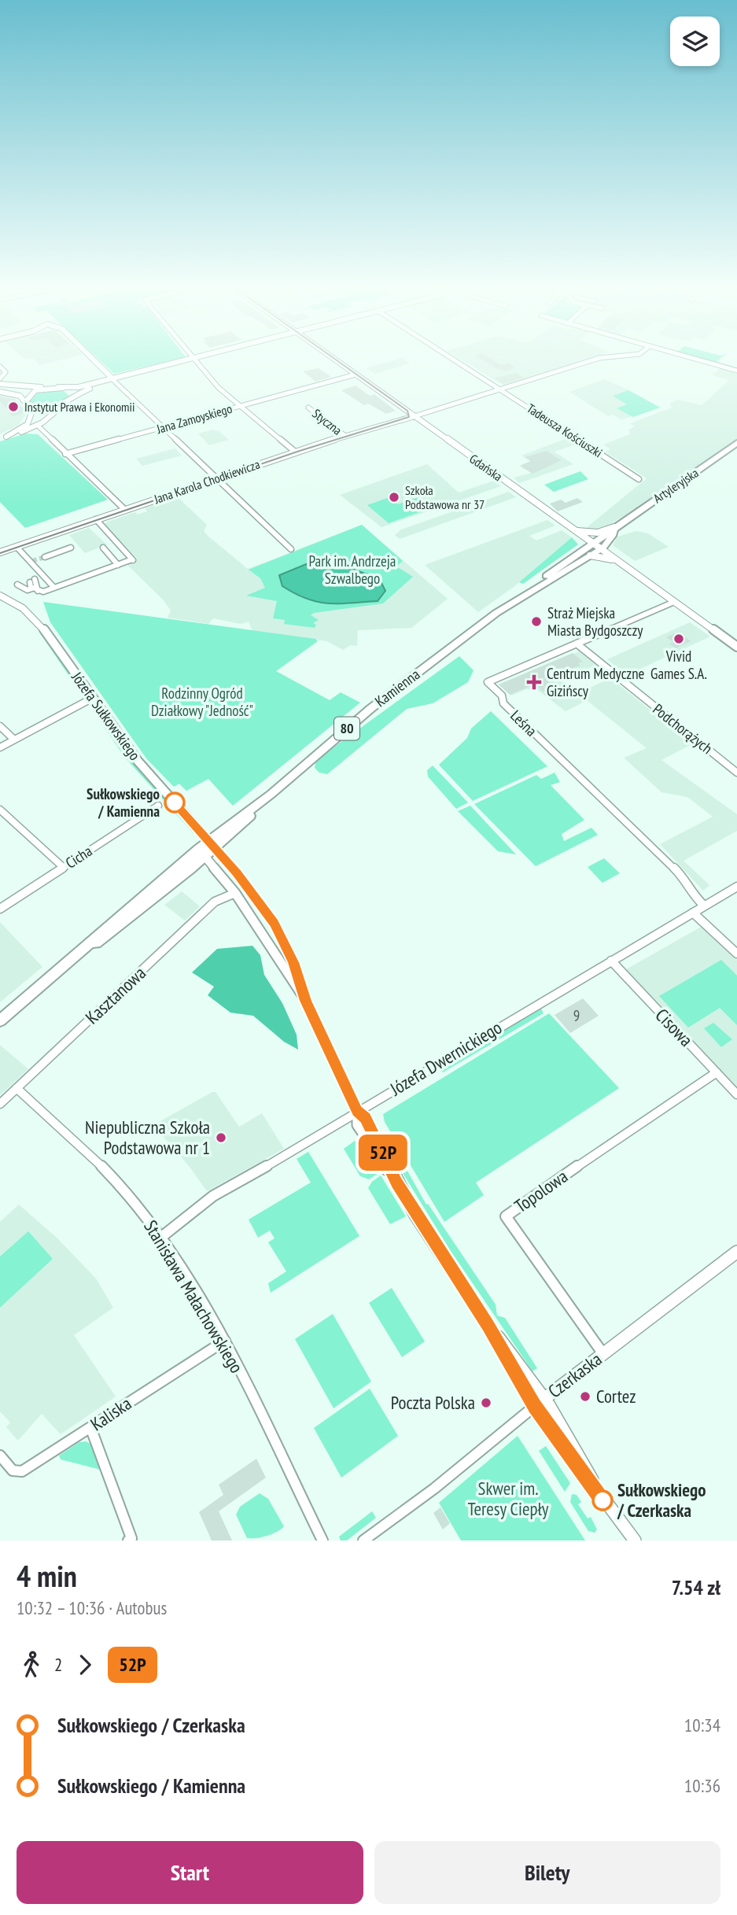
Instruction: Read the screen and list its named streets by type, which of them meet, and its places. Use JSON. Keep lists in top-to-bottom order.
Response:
{
  "streets": {
    "main road": [
      "Gdańska",
      "Artyleryjska",
      "Kamienna",
      "Józefa Sułkowskiego",
      "80"
    ],
    "street": [
      "Jana Zamoyskiego",
      "Styczna",
      "Tadeusza Kościuszki",
      "Jana Karola Chodkiewicza",
      "Leśna",
      "Podchorążych",
      "Cicha",
      "Kasztanowa",
      "Cisowa",
      "Józefa Dwernickiego",
      "Topolowa",
      "Stanisława Małachowskiego",
      "Czerkaska",
      "Kaliska"
    ]
  },
  "crossings": [
    ["Jana Zamoyskiego", "Gdańska"],
    ["Styczna", "Jana Karola Chodkiewicza"],
    ["Gdańska", "Jana Karola Chodkiewicza"],
    ["Gdańska", "Artyleryjska"],
    ["Gdańska", "Kamienna"],
    ["Gdańska", "Leśna"],
    ["Artyleryjska", "Kamienna"],
    ["Kamienna", "Józefa Sułkowskiego"],
    ["Kamienna", "80"],
    ["Józefa Sułkowskiego", "80"],
    ["Leśna", "Podchorążych"],
    ["Leśna", "Józefa Dwernickiego"],
    ["Kasztanowa", "Stanisława Małachowskiego"],
    ["Cisowa", "Józefa Dwernickiego"],
    ["Cisowa", "Topolowa"],
    ["Józefa Dwernickiego", "Stanisława Małachowskiego"],
    ["Topolowa", "Czerkaska"],
    ["Stanisława Małachowskiego", "Kaliska"]
  ],
  "parks": ["Park im. Andrzeja Szwalbego", "Rodzinny Ogród Działkowy \"Jedność\"", "Skwer im. Teresy Ciepły"],
  "places": {
    "other": [
      "Instytut Prawa i Ekonomii",
      "Szkoła Podstawowa nr 37",
      "Straż Miejska Miasta Bydgoszczy",
      "Vivid Games S.A.",
      "Sułkowskiego / Kamienna",
      "Niepubliczna Szkoła Podstawowa nr 1",
      "Cortez",
      "Poczta Polska",
      "Sułkowskiego / Czerkaska"
    ],
    "health": ["Centrum Medyczne Gizińscy"]
  },
  "lines": ["bus line 52P"],
  "house_numbers": ["9"],
  "page": {
    "on_map": "52P",
    "heading": ["4 min", "10:32 – 10:36 · Autobus", "7.54 zł"],
    "legs": ["2", "52P"],
    "list": [
      {
        "name": "Sułkowskiego / Czerkaska",
        "value": "10:34"
      },
      {
        "name": "Sułkowskiego / Kamienna",
        "value": "10:36"
      }
    ],
    "buttons": ["Start", "Bilety"]
  }
}
